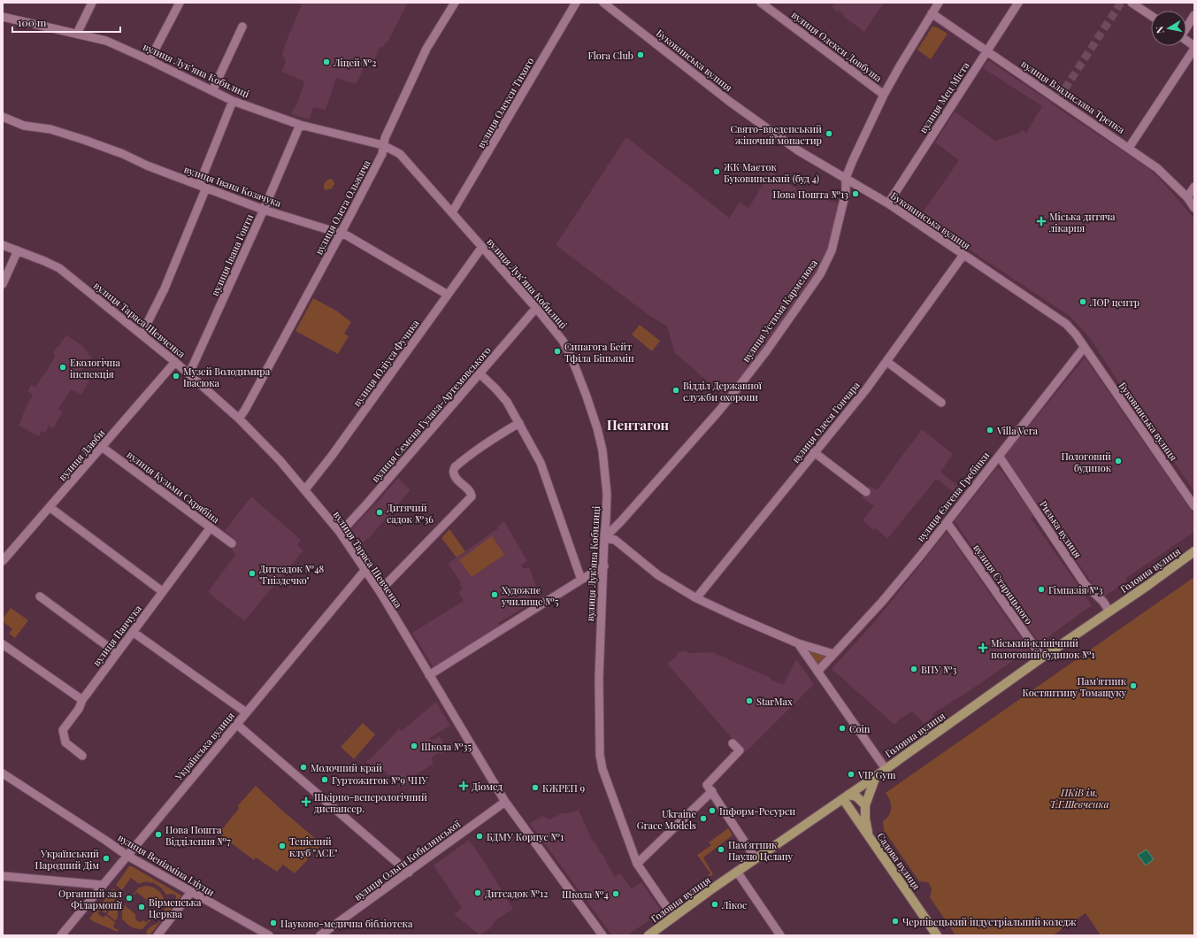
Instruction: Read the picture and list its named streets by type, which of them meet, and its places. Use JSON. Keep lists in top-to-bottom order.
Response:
{
  "streets": {
    "main road": ["Головна вулиця", "Садова вулиця"],
    "street": [
      "вулиця Олекси Довбуша",
      "Буковинська вулиця",
      "вулиця Лукʼяна Кобилиці",
      "вулиця Владислава Трепка",
      "вулиця Мец Міста",
      "вулиця Олекси Тихого",
      "вулиця Івана Козачука",
      "вулиця Олега Ольжича",
      "вулиця Івана Гонти",
      "вулиця Устима Кармелюка",
      "вулиця Тараса Шевченка",
      "вулиця Юліуса Фучика",
      "вулиця Семена Гулака-Артемовського",
      "вулиця Олеся Гончара",
      "вулиця Дзюби",
      "вулиця Кузьми Скрябіна",
      "вулиця Євгена Гребінки",
      "Ризька вулиця",
      "вулиця Старицького",
      "вулиця Панчука",
      "Українська вулиця",
      "вулиця Ольги Кобилянської",
      "вулиця Веніаміна Іліуци"
    ]
  },
  "crossings": [
    ["вулиця Олекси Довбуша", "вулиця Устима Кармелюка"],
    ["Буковинська вулиця", "вулиця Мец Міста"],
    ["Буковинська вулиця", "вулиця Устима Кармелюка"],
    ["Буковинська вулиця", "вулиця Олеся Гончара"],
    ["Буковинська вулиця", "вулиця Євгена Гребінки"],
    ["вулиця Лукʼяна Кобилиці", "вулиця Олекси Тихого"],
    ["вулиця Лукʼяна Кобилиці", "вулиця Олега Ольжича"],
    ["вулиця Лукʼяна Кобилиці", "вулиця Івана Гонти"],
    ["вулиця Лукʼяна Кобилиці", "вулиця Устима Кармелюка"],
    ["вулиця Лукʼяна Кобилиці", "вулиця Юліуса Фучика"],
    ["вулиця Лукʼяна Кобилиці", "вулиця Семена Гулака-Артемовського"],
    ["вулиця Лукʼяна Кобилиці", "Головна вулиця"],
    ["вулиця Владислава Трепка", "вулиця Мец Міста"],
    ["вулиця Владислава Трепка", "вулиця Устима Кармелюка"],
    ["вулиця Івана Козачука", "вулиця Олега Ольжича"],
    ["вулиця Івана Козачука", "вулиця Івана Гонти"],
    ["вулиця Івана Козачука", "вулиця Юліуса Фучика"],
    ["вулиця Олега Ольжича", "вулиця Тараса Шевченка"],
    ["вулиця Івана Гонти", "вулиця Тараса Шевченка"],
    ["вулиця Тараса Шевченка", "вулиця Юліуса Фучика"],
    ["вулиця Тараса Шевченка", "вулиця Семена Гулака-Артемовського"],
    ["вулиця Тараса Шевченка", "вулиця Дзюби"],
    ["вулиця Тараса Шевченка", "Українська вулиця"],
    ["вулиця Тараса Шевченка", "вулиця Ольги Кобилянської"],
    ["вулиця Дзюби", "вулиця Кузьми Скрябіна"],
    ["вулиця Кузьми Скрябіна", "вулиця Панчука"],
    ["вулиця Євгена Гребінки", "Ризька вулиця"],
    ["вулиця Євгена Гребінки", "вулиця Старицького"],
    ["Ризька вулиця", "Головна вулиця"],
    ["Головна вулиця", "вулиця Старицького"],
    ["Головна вулиця", "Садова вулиця"],
    ["Українська вулиця", "вулиця Веніаміна Іліуци"]
  ],
  "districts": ["Пентагон"],
  "parks": ["ПКіВ ім. Т.Г.Шевченка"],
  "places": {
    "other": [
      "Flora Club",
      "Ліцей №2",
      "Свято-введенський жіночий монастир",
      "ЖК Маєток Буковинський (буд 4)",
      "Нова Пошта №13",
      "ЛОР центр",
      "Синагога Бейт Тфіла Біньямін",
      "Екологічна інспекція",
      "Музей Володимира Івасюка",
      "Відділ Державної служби охорони",
      "Villa Vera",
      "Пологовий будинок",
      "Дитячий садок №36",
      "Дитсадок №48 \"Гніздечко\"",
      "Гімназія №3",
      "Художнє училище №5",
      "ВПУ №3",
      "Пам'ятник Костянтину Томащуку",
      "StarMax",
      "Coin",
      "Школа №35",
      "Молочний край",
      "VIP Gym",
      "Гуртожиток №9 ЧНУ",
      "КЖРЕП 9",
      "Інформ-Ресурси",
      "Ukraine Grace Models",
      "Нова Пошта Відділення №7",
      "БДМУ Корпус №1",
      "Тенісний клуб \"ACE\"",
      "Пам'ятник Паулю Целану",
      "Український Народний Дім",
      "Дитсадок №12",
      "Школа №4",
      "Органний зал Філармонії",
      "Лікос",
      "Вірменська Церква",
      "Чернівецький індустріальний коледж",
      "Науково-медична бібліотека"
    ],
    "health": [
      "Міська дитяча лікарня",
      "Міський клінічний пологовий будинок №1",
      "Діомед",
      "Шкірно-венерологічний диспансер."
    ]
  },
  "scale_bar": "100 m",
  "north": "left"
}
